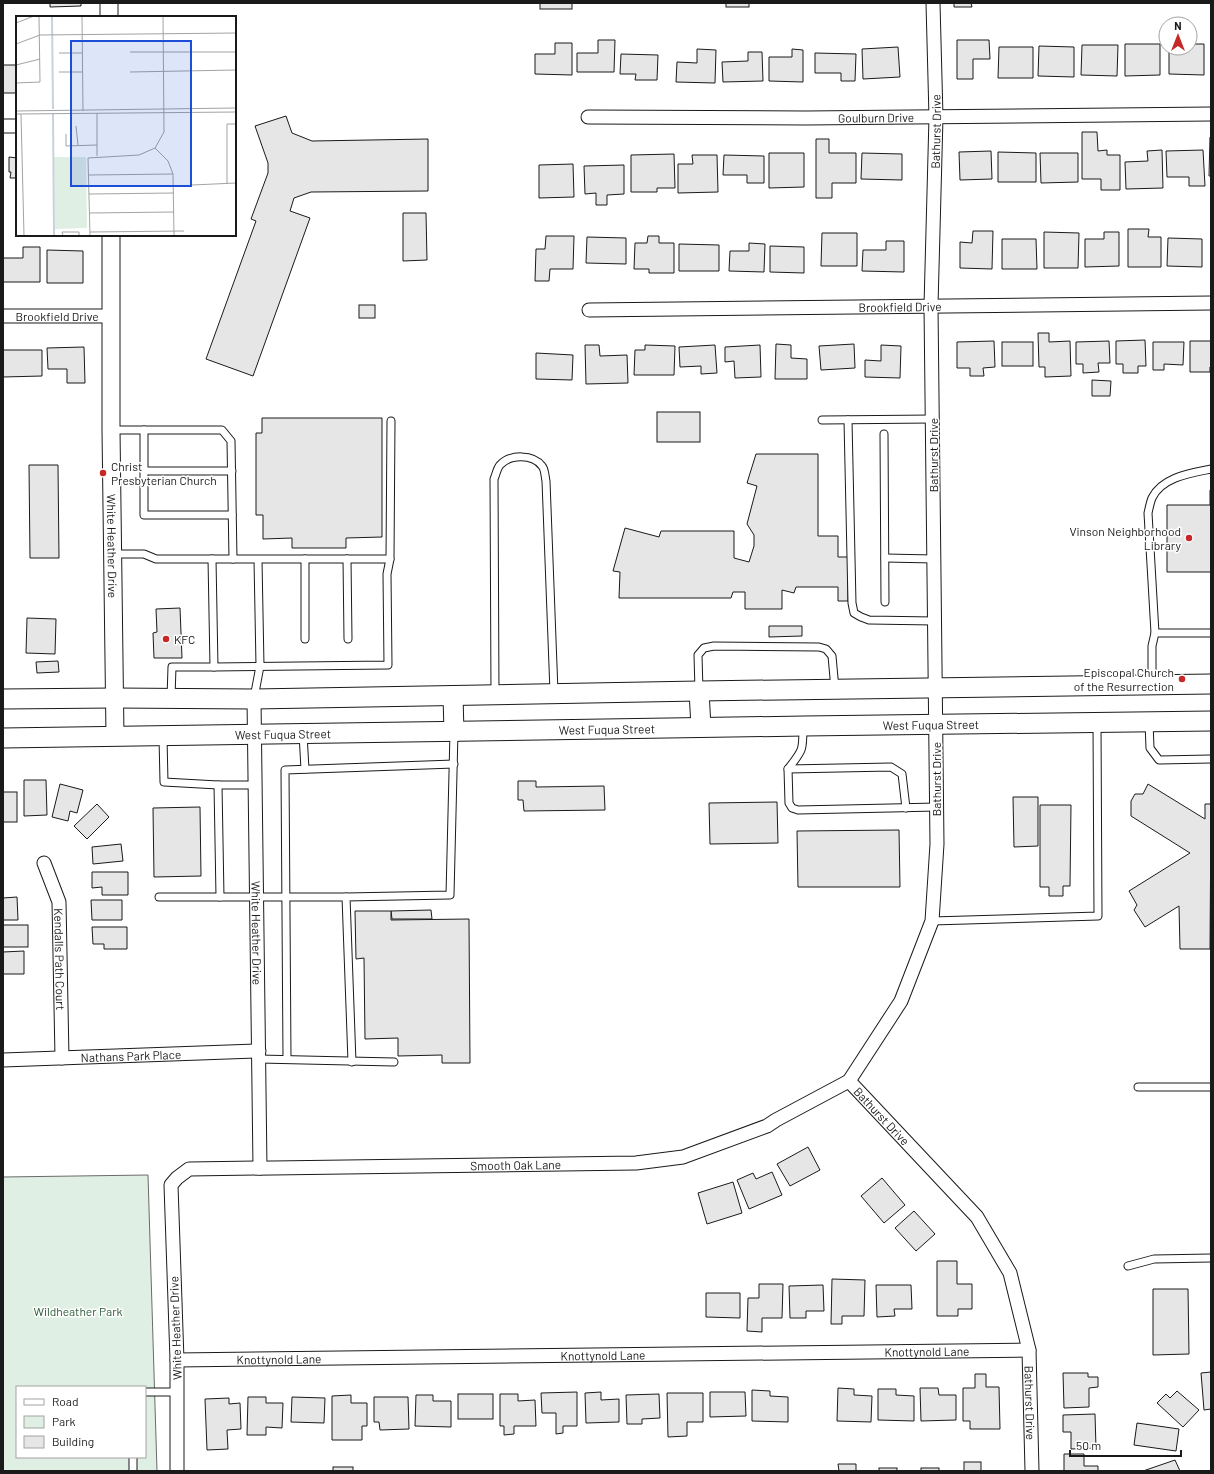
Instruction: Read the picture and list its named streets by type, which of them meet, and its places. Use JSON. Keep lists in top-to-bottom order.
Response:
{
  "streets": {
    "main road": ["West Fuqua Street"],
    "street": [
      "Goulburn Drive",
      "Bathurst Drive",
      "Brookfield Drive",
      "White Heather Drive",
      "Kendalls Path Court",
      "Nathans Park Place",
      "Smooth Oak Lane",
      "Knottynold Lane"
    ]
  },
  "crossings": [
    ["Goulburn Drive", "Bathurst Drive"],
    ["Bathurst Drive", "Brookfield Drive"],
    ["Bathurst Drive", "West Fuqua Street"],
    ["Bathurst Drive", "Smooth Oak Lane"],
    ["Bathurst Drive", "Knottynold Lane"],
    ["Brookfield Drive", "White Heather Drive"],
    ["White Heather Drive", "West Fuqua Street"],
    ["White Heather Drive", "Nathans Park Place"],
    ["White Heather Drive", "Smooth Oak Lane"],
    ["White Heather Drive", "Knottynold Lane"],
    ["Kendalls Path Court", "Nathans Park Place"]
  ],
  "parks": ["Wildheather Park"],
  "places": [
    "Christ Presbyterian Church",
    "Vinson Neighborhood Library",
    "KFC",
    "Episcopal Church of the Resurrection"
  ],
  "legend": ["Road", "Park", "Building"],
  "scale_bar": "50 m",
  "north": "top"
}
